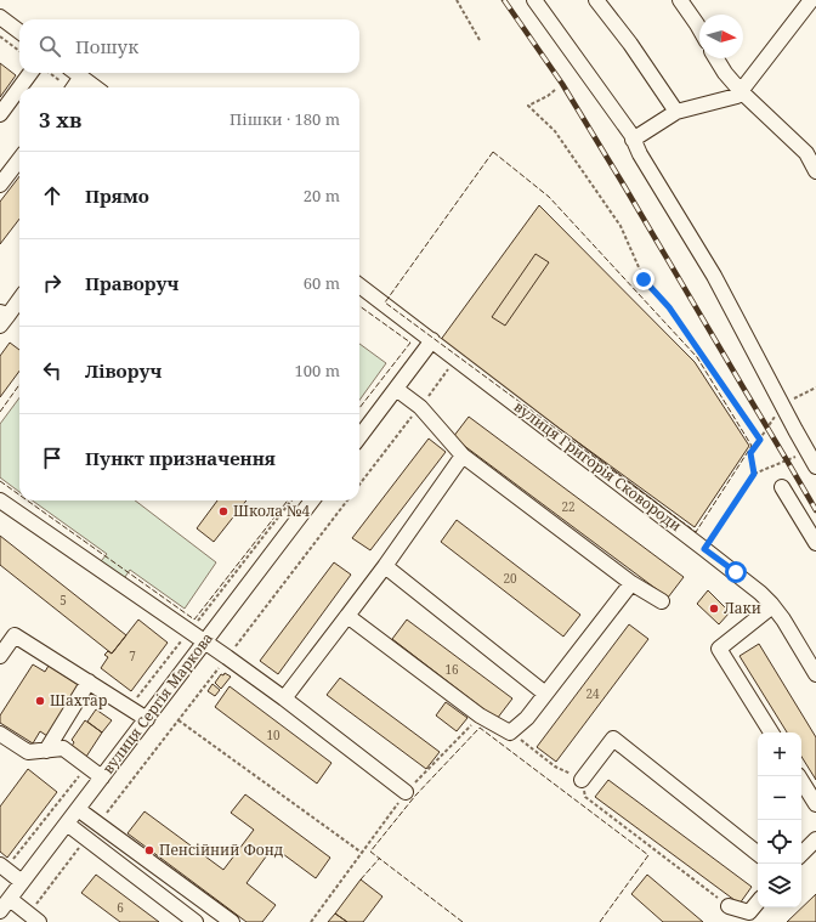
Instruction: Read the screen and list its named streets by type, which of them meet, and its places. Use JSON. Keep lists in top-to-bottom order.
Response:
{
  "streets": {
    "street": ["вулиця Григорія Сковороди", "вулиця Сергія Маркова"]
  },
  "places": [
    "Школа №4",
    "Лаки",
    "Шахтар",
    "Пенсійний Фонд"
  ],
  "house_numbers": [
    "22",
    "20",
    "5",
    "7",
    "16",
    "24",
    "10",
    "6"
  ],
  "north": "right",
  "page": {
    "search": "Пошук",
    "heading": ["3 хв", "Пішки · 180 m"],
    "list": [
      ["Прямо", "20 m"],
      ["Праворуч", "60 m"],
      ["Ліворуч", "100 m"],
      "Пункт призначення"
    ],
    "map_buttons": ["+", "−"]
  }
}
